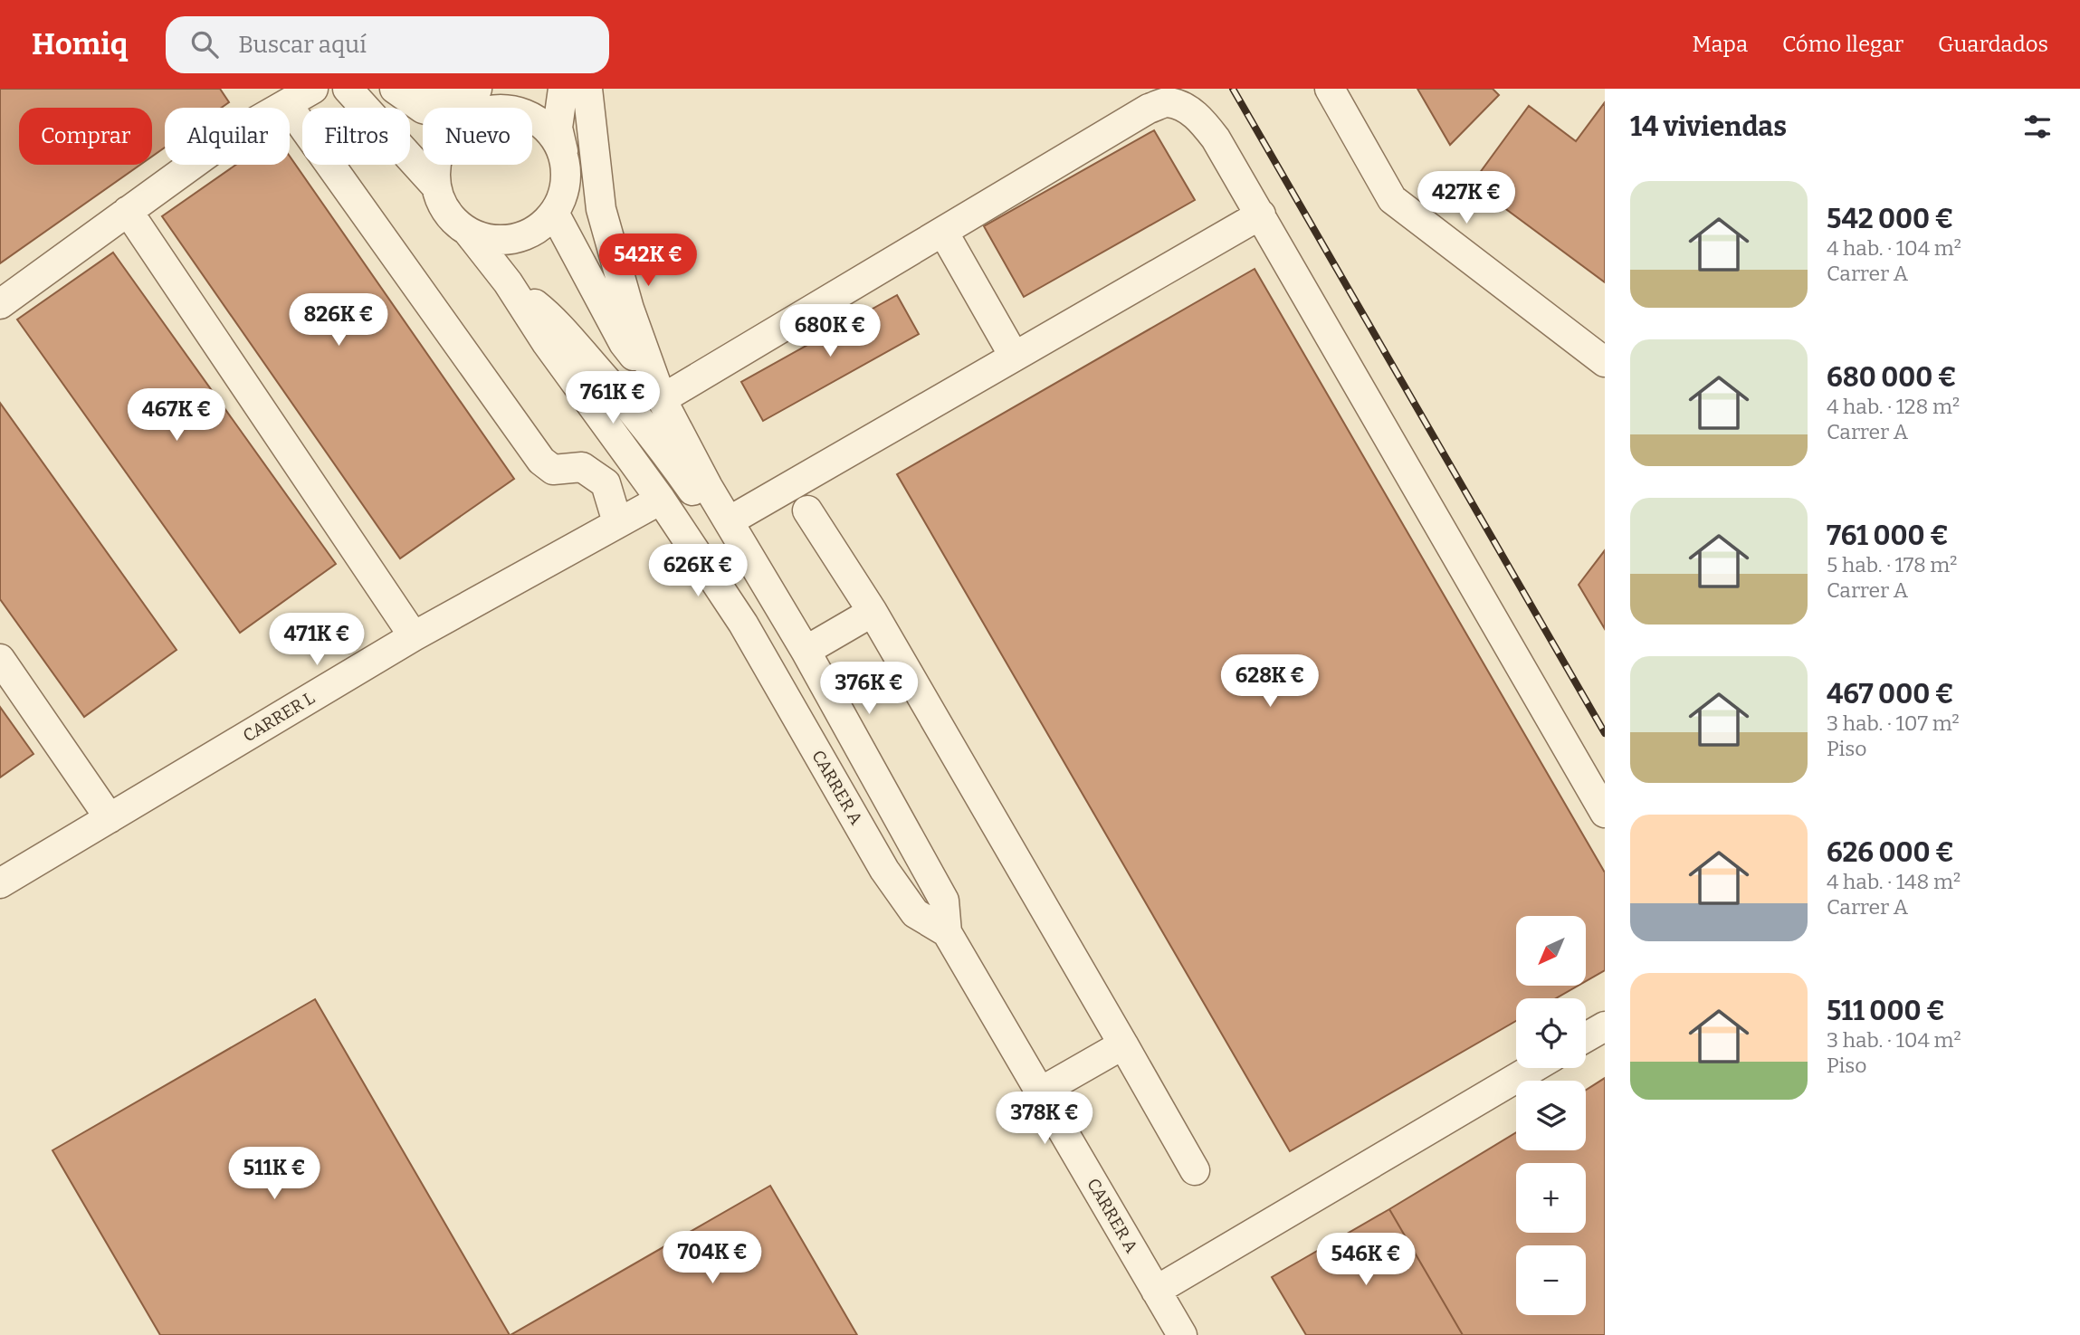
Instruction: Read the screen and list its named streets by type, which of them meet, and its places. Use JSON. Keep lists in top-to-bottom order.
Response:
{
  "streets": {
    "street": ["CARRER L", "CARRER A"]
  },
  "crossings": [
    ["CARRER L", "CARRER A"]
  ],
  "north": "bottom left",
  "page": {
    "header": "Homiq",
    "search": "Buscar aquí",
    "nav": ["Mapa", "Cómo llegar", "Guardados"],
    "heading": "14 viviendas",
    "chip": [
      "Comprar",
      "Alquilar",
      "Filtros",
      "Nuevo"
    ],
    "list": [
      {
        "name": "542 000 €",
        "note": "4 hab. · 104 m² · Carrer A"
      },
      {
        "name": "680 000 €",
        "note": "4 hab. · 128 m² · Carrer A"
      },
      {
        "name": "761 000 €",
        "note": "5 hab. · 178 m² · Carrer A"
      },
      {
        "name": "467 000 €",
        "note": "3 hab. · 107 m² · Piso"
      },
      {
        "name": "626 000 €",
        "note": "4 hab. · 148 m² · Carrer A"
      },
      {
        "name": "511 000 €",
        "note": "3 hab. · 104 m² · Piso"
      }
    ],
    "price": [
      "427K €",
      "542K €",
      "826K €",
      "680K €",
      "761K €",
      "467K €",
      "626K €",
      "471K €",
      "628K €",
      "376K €",
      "378K €",
      "511K €",
      "704K €",
      "546K €"
    ],
    "map_buttons": ["+", "−"]
  }
}
